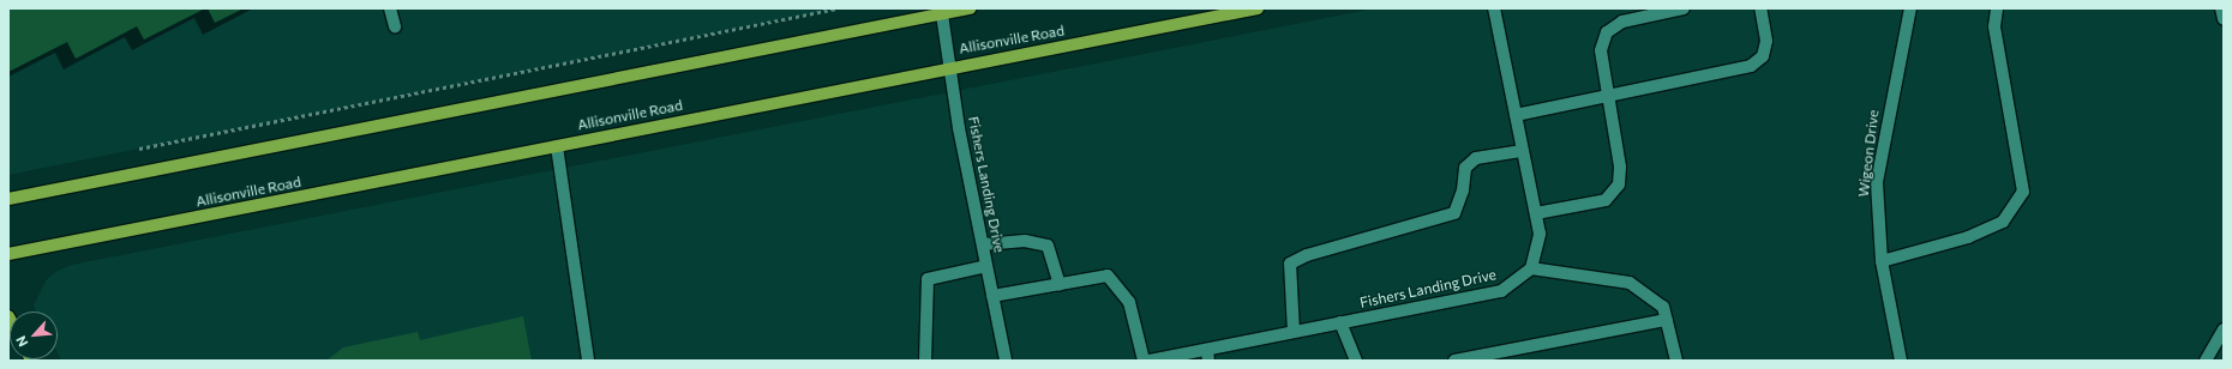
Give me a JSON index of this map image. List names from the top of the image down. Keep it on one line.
{"streets":{"main road":["Allisonville Road"],"street":["Wigeon Drive","Fishers Landing Drive"]},"crossings":[["Allisonville Road","Fishers Landing Drive"]],"north":"bottom left"}
